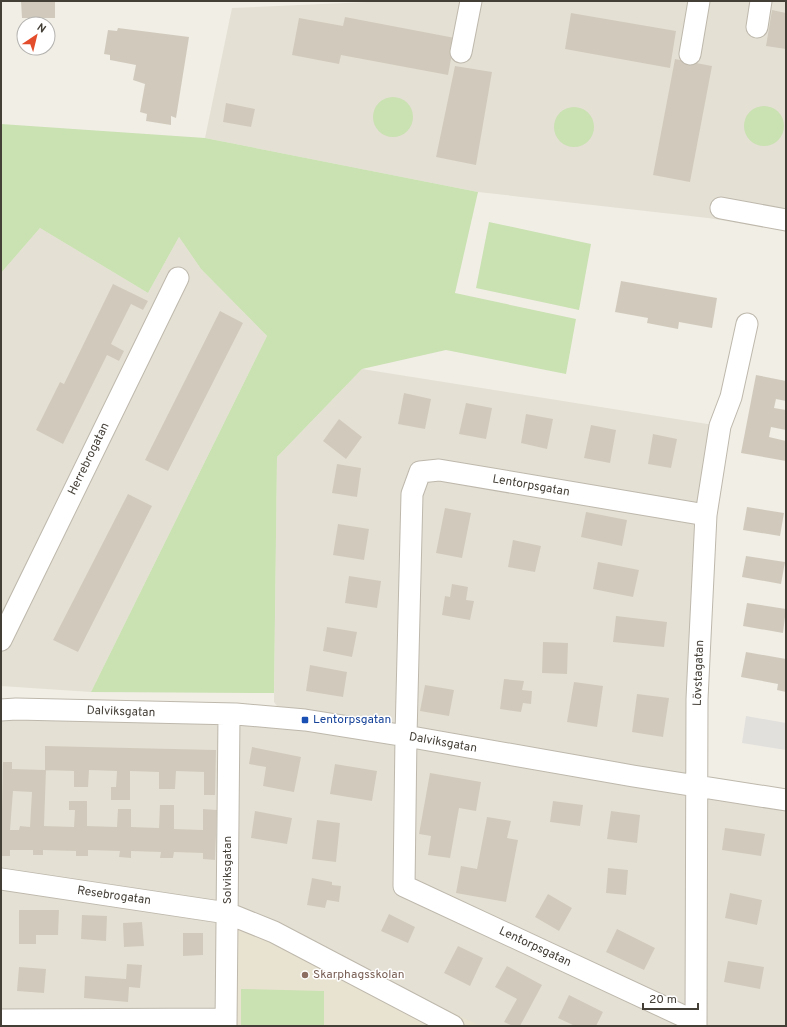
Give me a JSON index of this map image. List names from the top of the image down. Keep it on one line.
{"streets":{"street":["Herrebrogatan","Lentorpsgatan","Lövstagatan","Dalviksgatan","Solviksgatan","Resebrogatan"]},"crossings":[["Lentorpsgatan","Lövstagatan"],["Lentorpsgatan","Dalviksgatan"],["Lövstagatan","Dalviksgatan"],["Dalviksgatan","Solviksgatan"],["Solviksgatan","Resebrogatan"]],"places":{"transit":["Lentorpsgatan"],"other":["Skarphagsskolan"]},"scale_bar":"20 m","north":"top right"}
